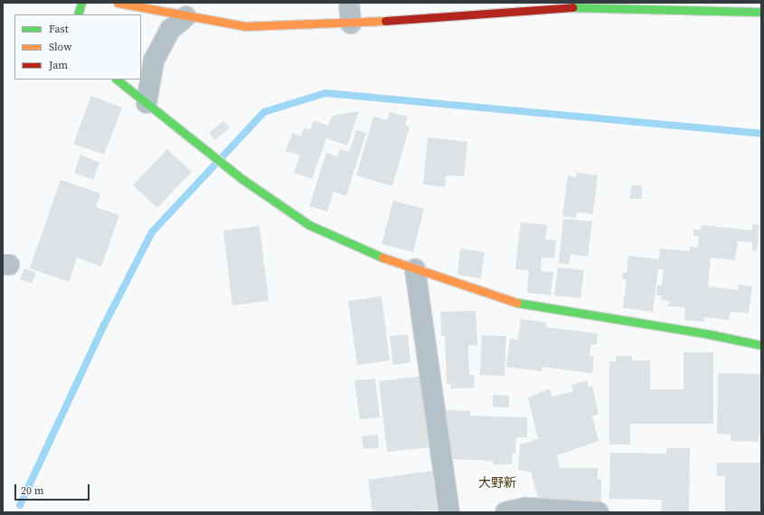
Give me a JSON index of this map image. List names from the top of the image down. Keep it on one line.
{"districts":["大野新"],"legend":["Fast","Slow","Jam"],"scale_bar":"20 m"}
